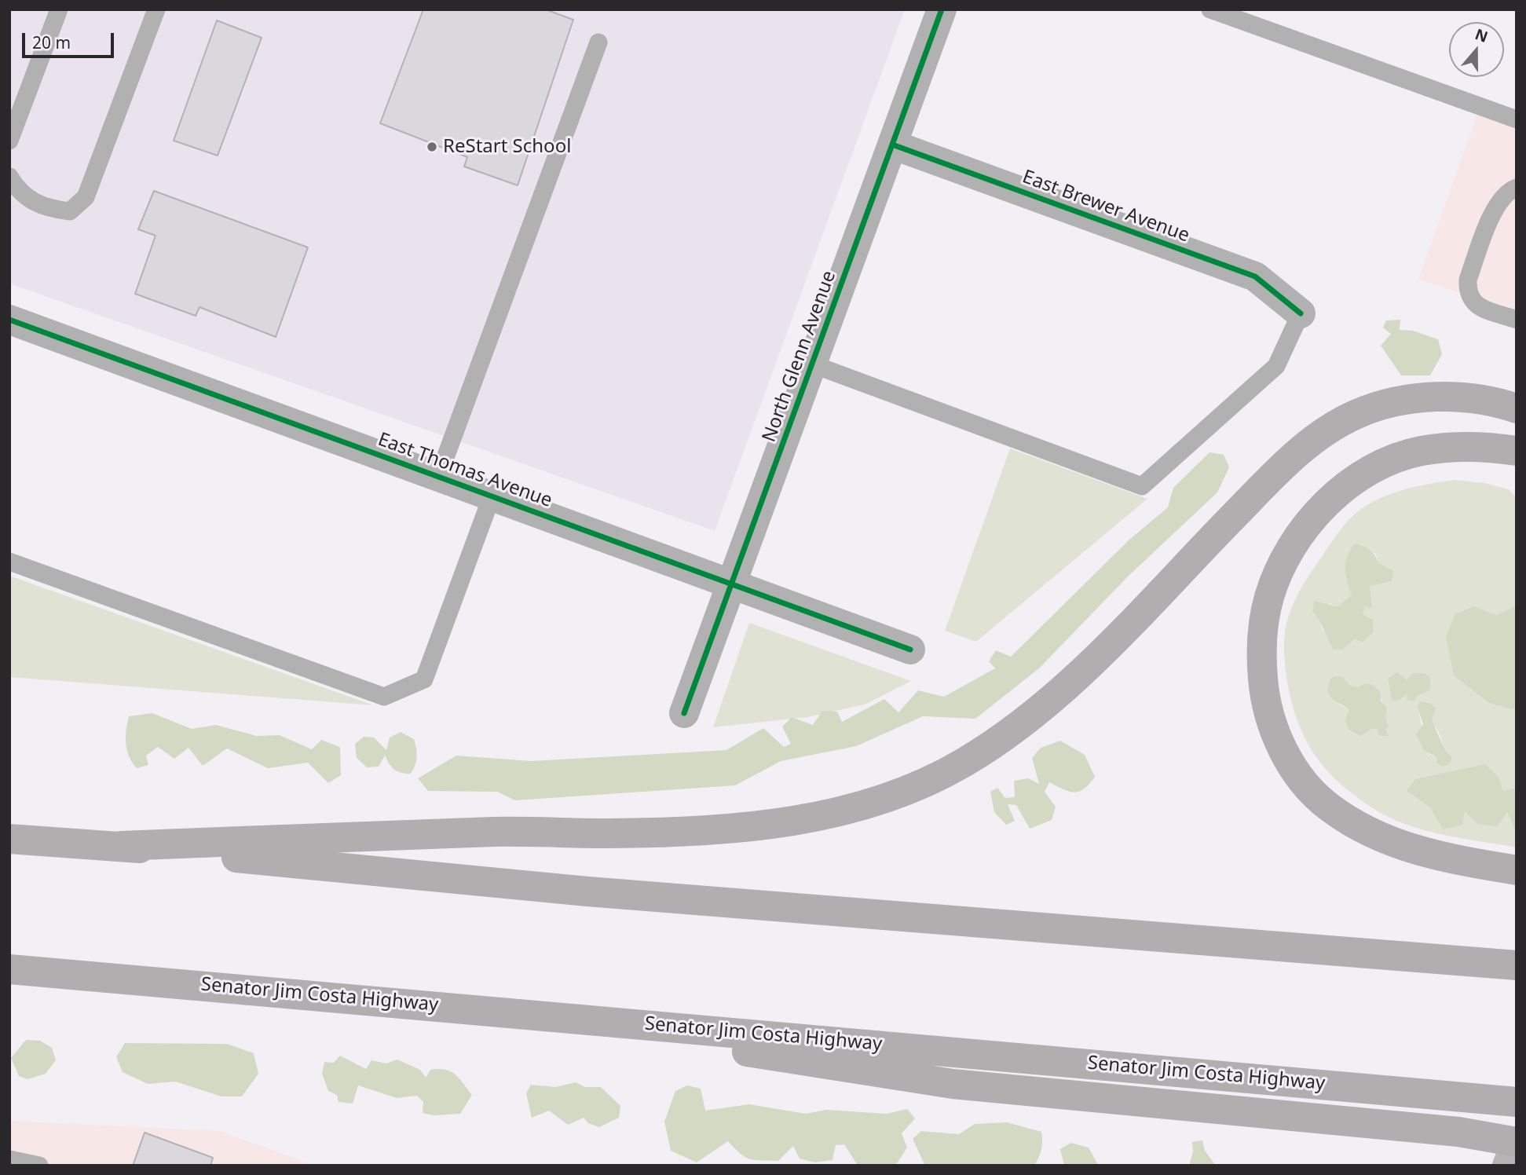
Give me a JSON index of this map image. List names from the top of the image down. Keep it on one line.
{"streets":{"highway":["Senator Jim Costa Highway"],"street":["East Brewer Avenue","North Glenn Avenue","East Thomas Avenue"]},"crossings":[["East Brewer Avenue","North Glenn Avenue"],["North Glenn Avenue","East Thomas Avenue"]],"places":["ReStart School"],"scale_bar":"20 m","north":"top"}
